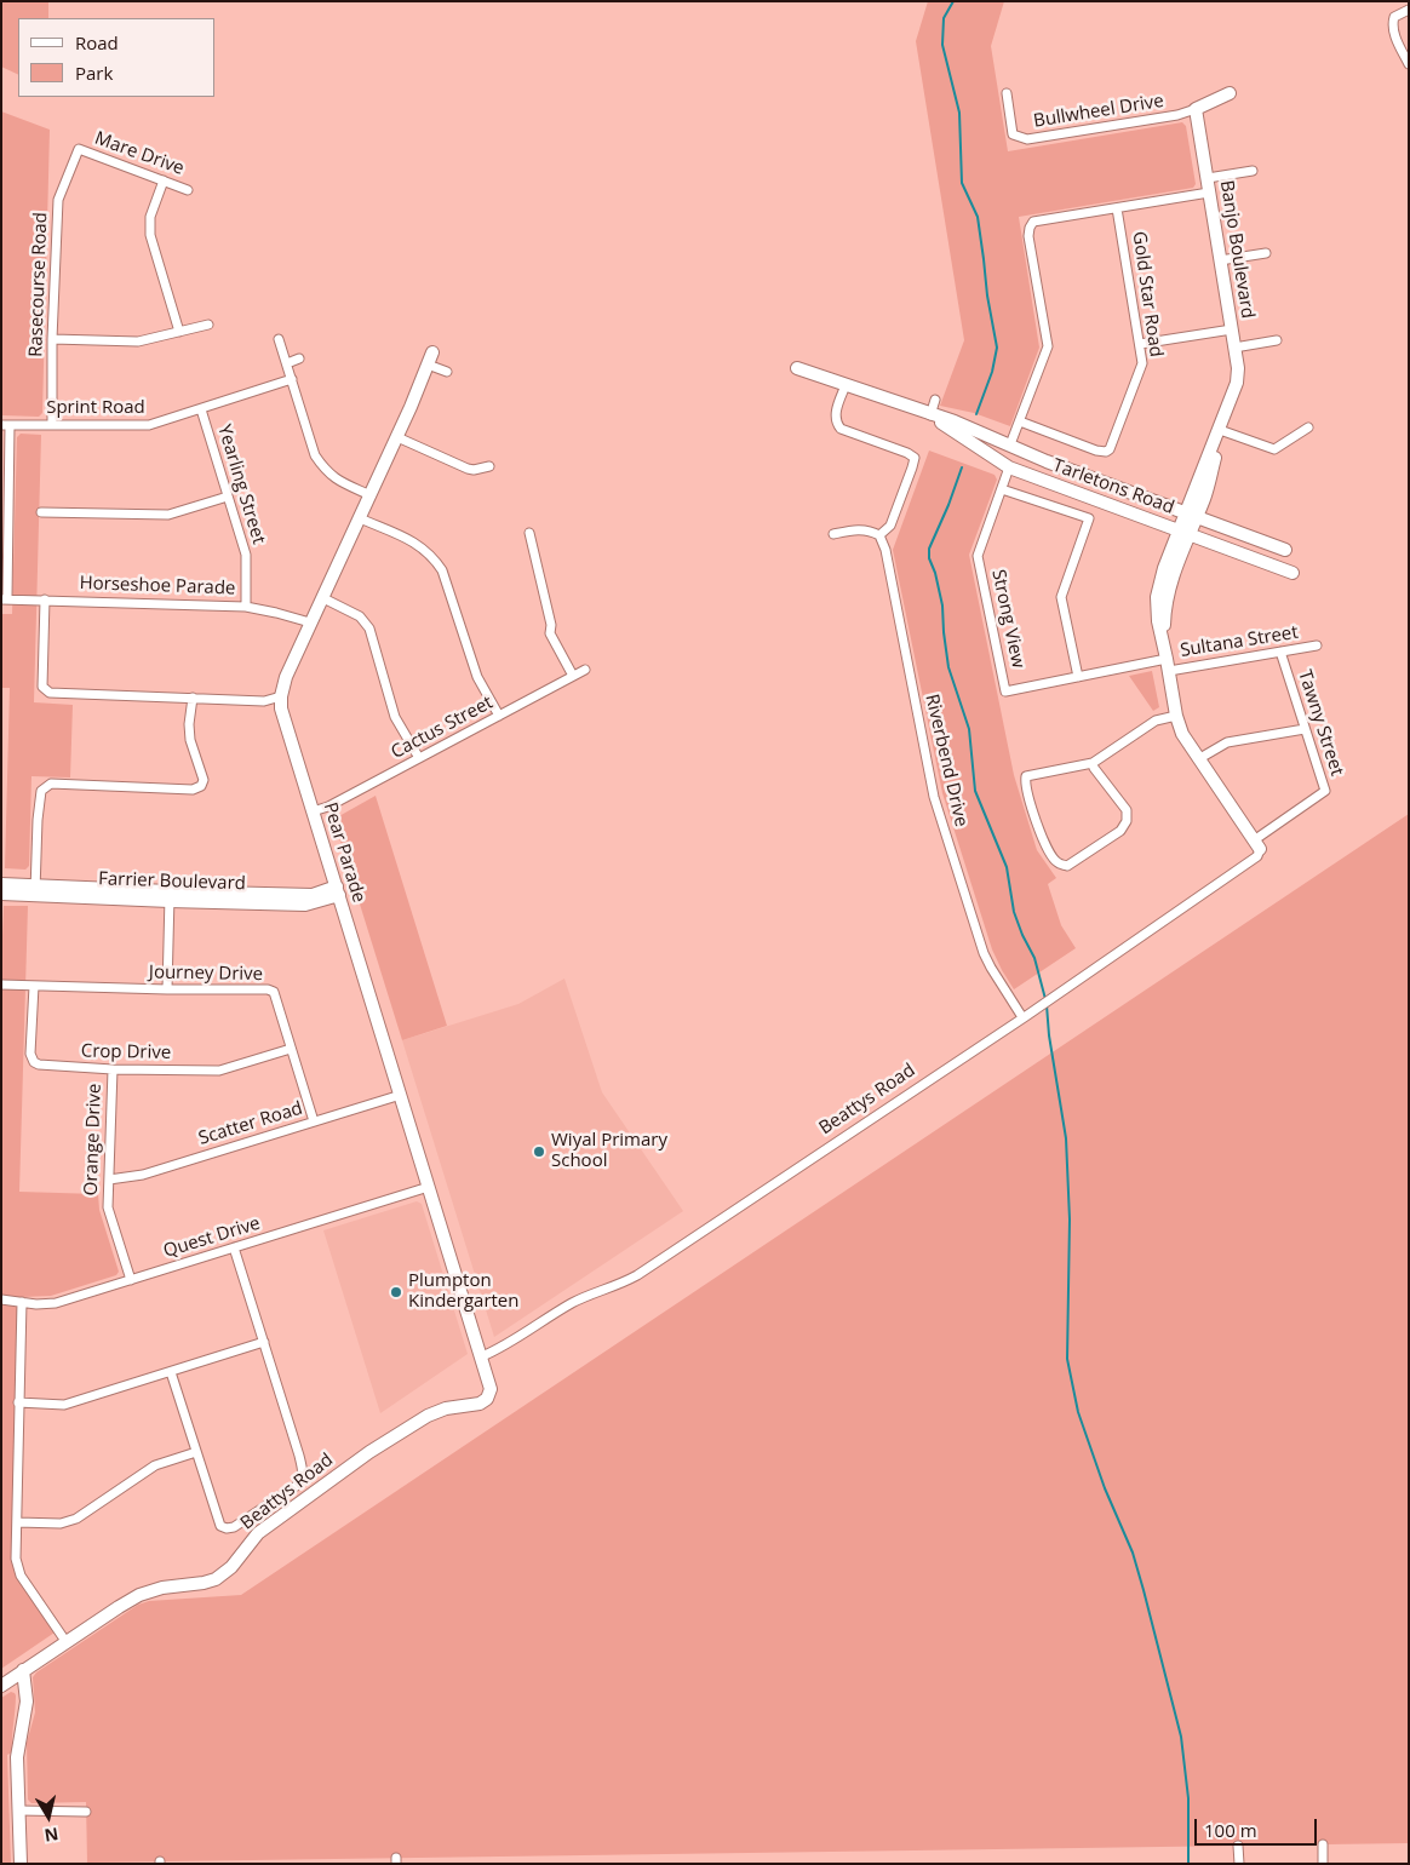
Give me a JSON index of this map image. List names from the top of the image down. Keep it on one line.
{"streets":{"street":["Bullwheel Drive","Mare Drive","Banjo Boulevard","Rasecourse Road","Gold Star Road","Sprint Road","Yearling Street","Tarletons Road","Horseshoe Parade","Strong View","Sultana Street","Tawny Street","Cactus Street","Riverbend Drive","Pear Parade","Farrier Boulevard","Journey Drive","Crop Drive","Beattys Road","Scatter Road","Orange Drive","Quest Drive"]},"crossings":[["Bullwheel Drive","Banjo Boulevard"],["Mare Drive","Rasecourse Road"],["Banjo Boulevard","Tarletons Road"],["Banjo Boulevard","Strong View"],["Banjo Boulevard","Sultana Street"],["Banjo Boulevard","Tawny Street"],["Banjo Boulevard","Beattys Road"],["Rasecourse Road","Sprint Road"],["Sprint Road","Yearling Street"],["Yearling Street","Horseshoe Parade"],["Tarletons Road","Strong View"],["Horseshoe Parade","Pear Parade"],["Strong View","Sultana Street"],["Sultana Street","Tawny Street"],["Tawny Street","Beattys Road"],["Cactus Street","Pear Parade"],["Riverbend Drive","Beattys Road"],["Pear Parade","Farrier Boulevard"],["Pear Parade","Beattys Road"],["Pear Parade","Scatter Road"],["Pear Parade","Quest Drive"],["Journey Drive","Crop Drive"],["Journey Drive","Scatter Road"],["Crop Drive","Orange Drive"],["Scatter Road","Orange Drive"],["Orange Drive","Quest Drive"]],"places":["Wiyal Primary School","Plumpton Kindergarten"],"legend":["Road","Park"],"scale_bar":"100 m","north":"bottom"}
